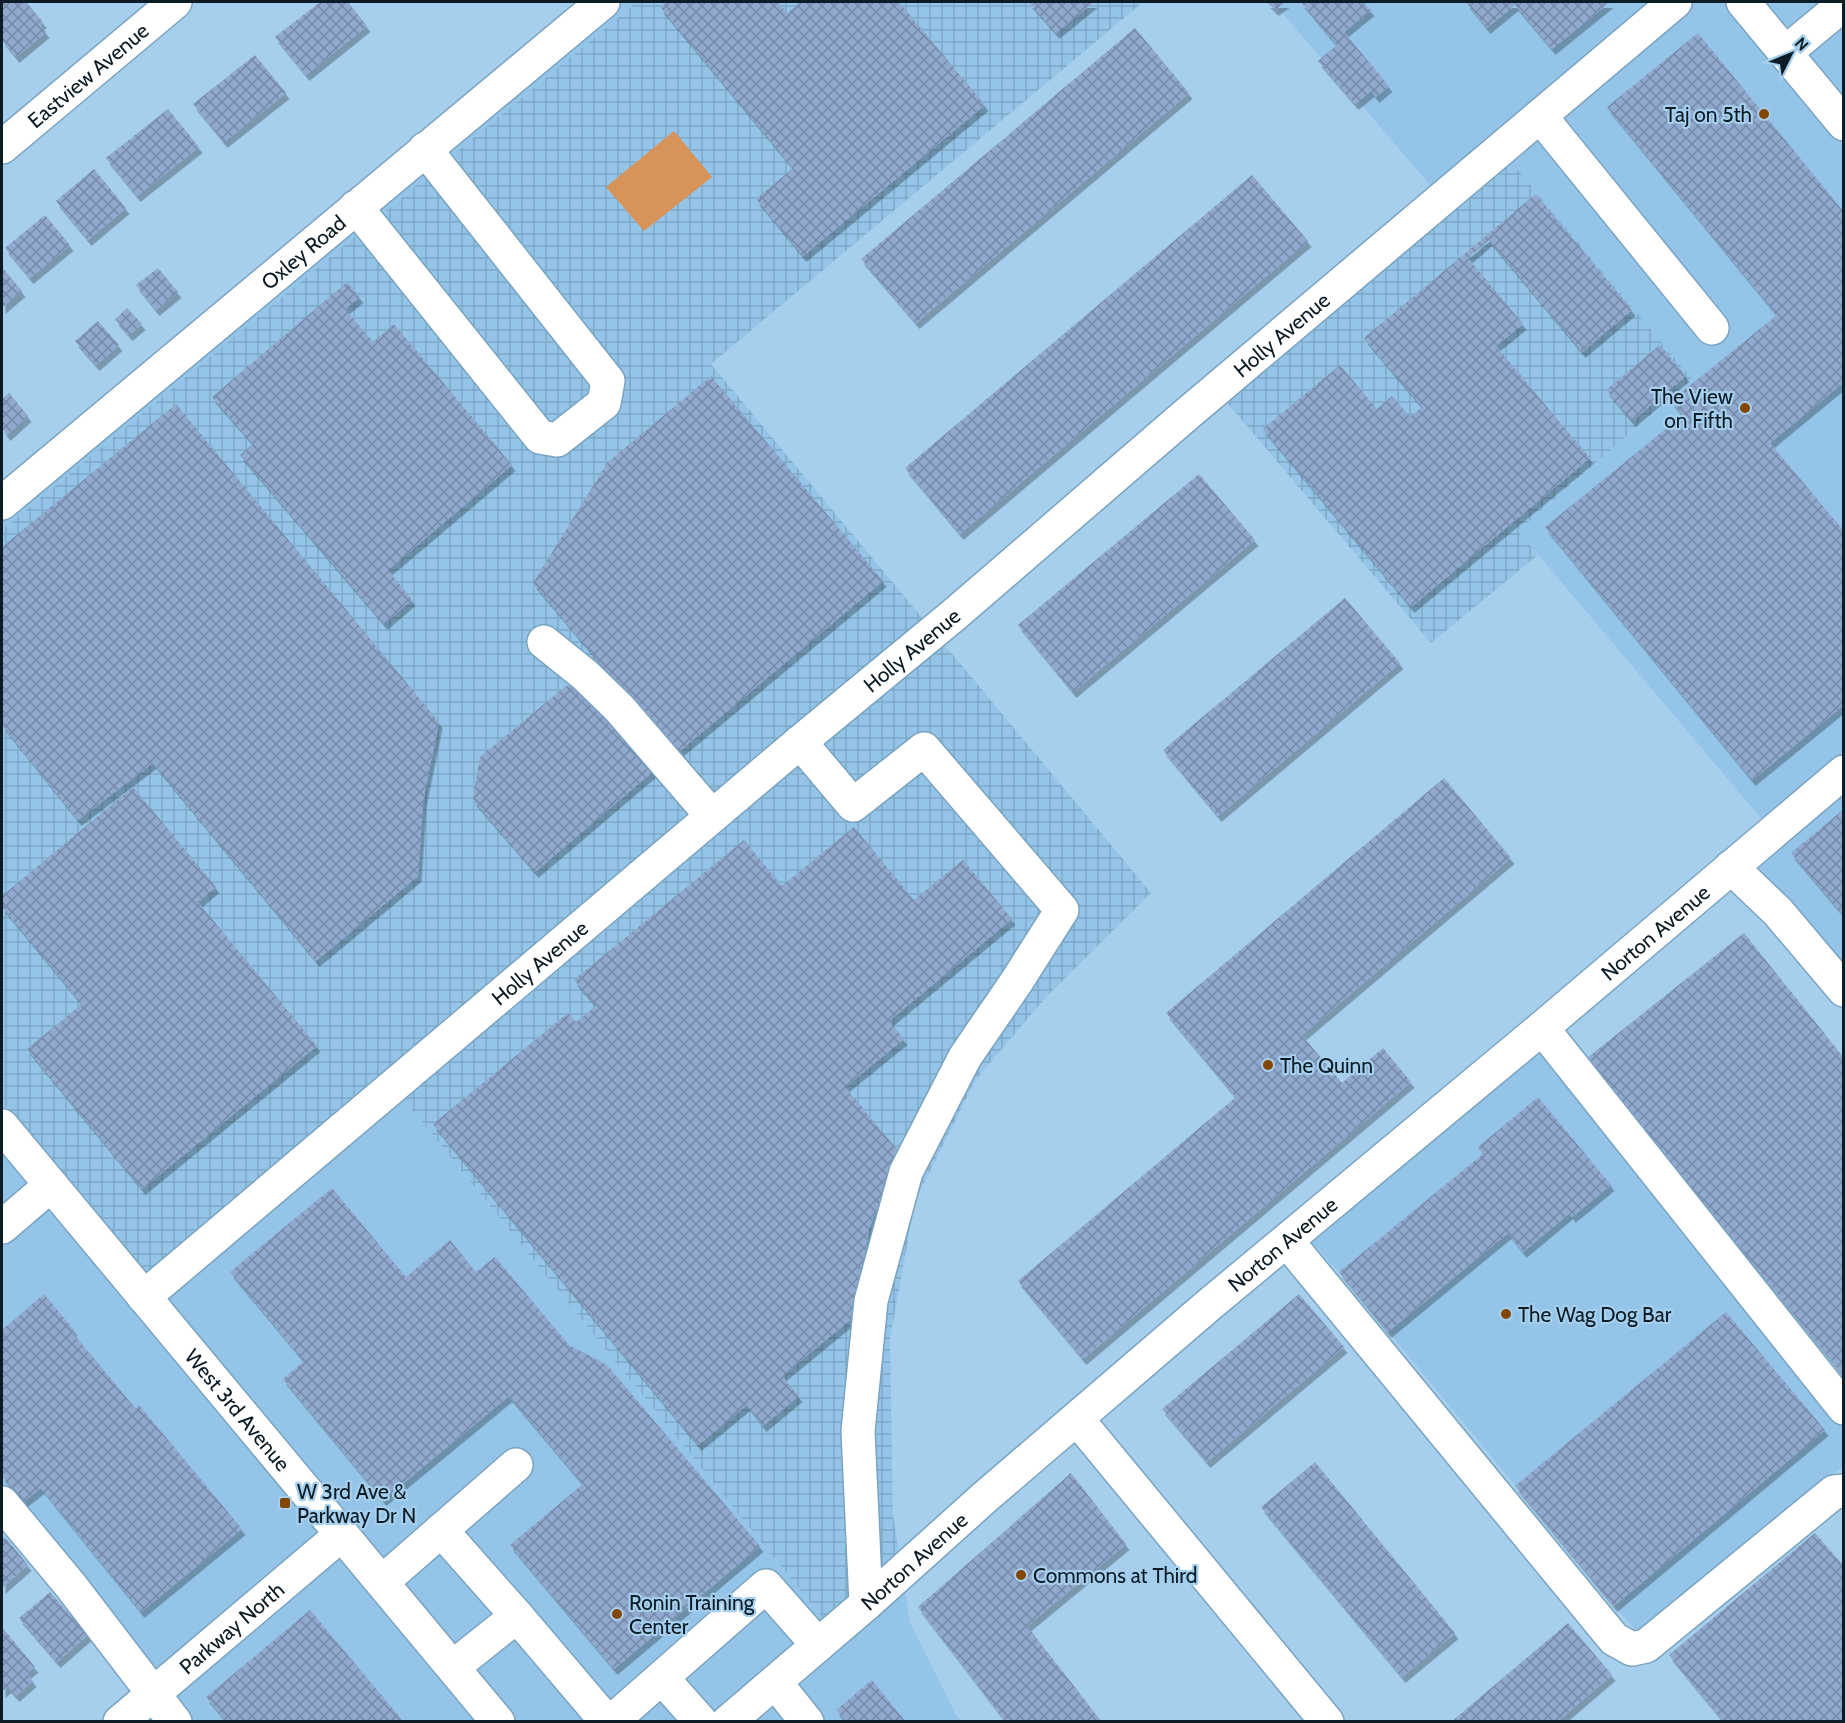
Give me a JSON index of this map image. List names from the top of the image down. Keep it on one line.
{"streets":{"street":["Eastview Avenue","Oxley Road","Holly Avenue","Norton Avenue","West 3rd Avenue","Parkway North"]},"crossings":[["Holly Avenue","West 3rd Avenue"],["West 3rd Avenue","Parkway North"]],"places":{"other":["Taj on 5th","The View on Fifth","The Quinn","The Wag Dog Bar","Commons at Third","Ronin Training Center"],"transit":["W 3rd Ave & Parkway Dr N"]},"north":"top right"}
